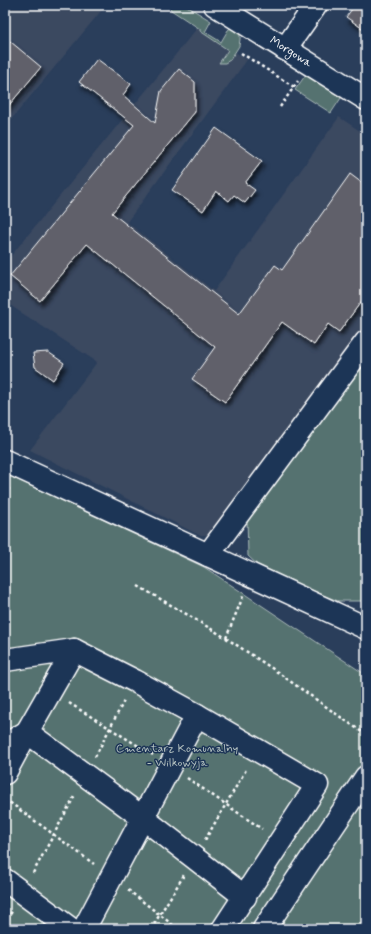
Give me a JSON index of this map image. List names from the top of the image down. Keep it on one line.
{"streets":{"street":["Morgowa"]},"parks":["Cmentarz Komunalny - Wilkowyja"]}
